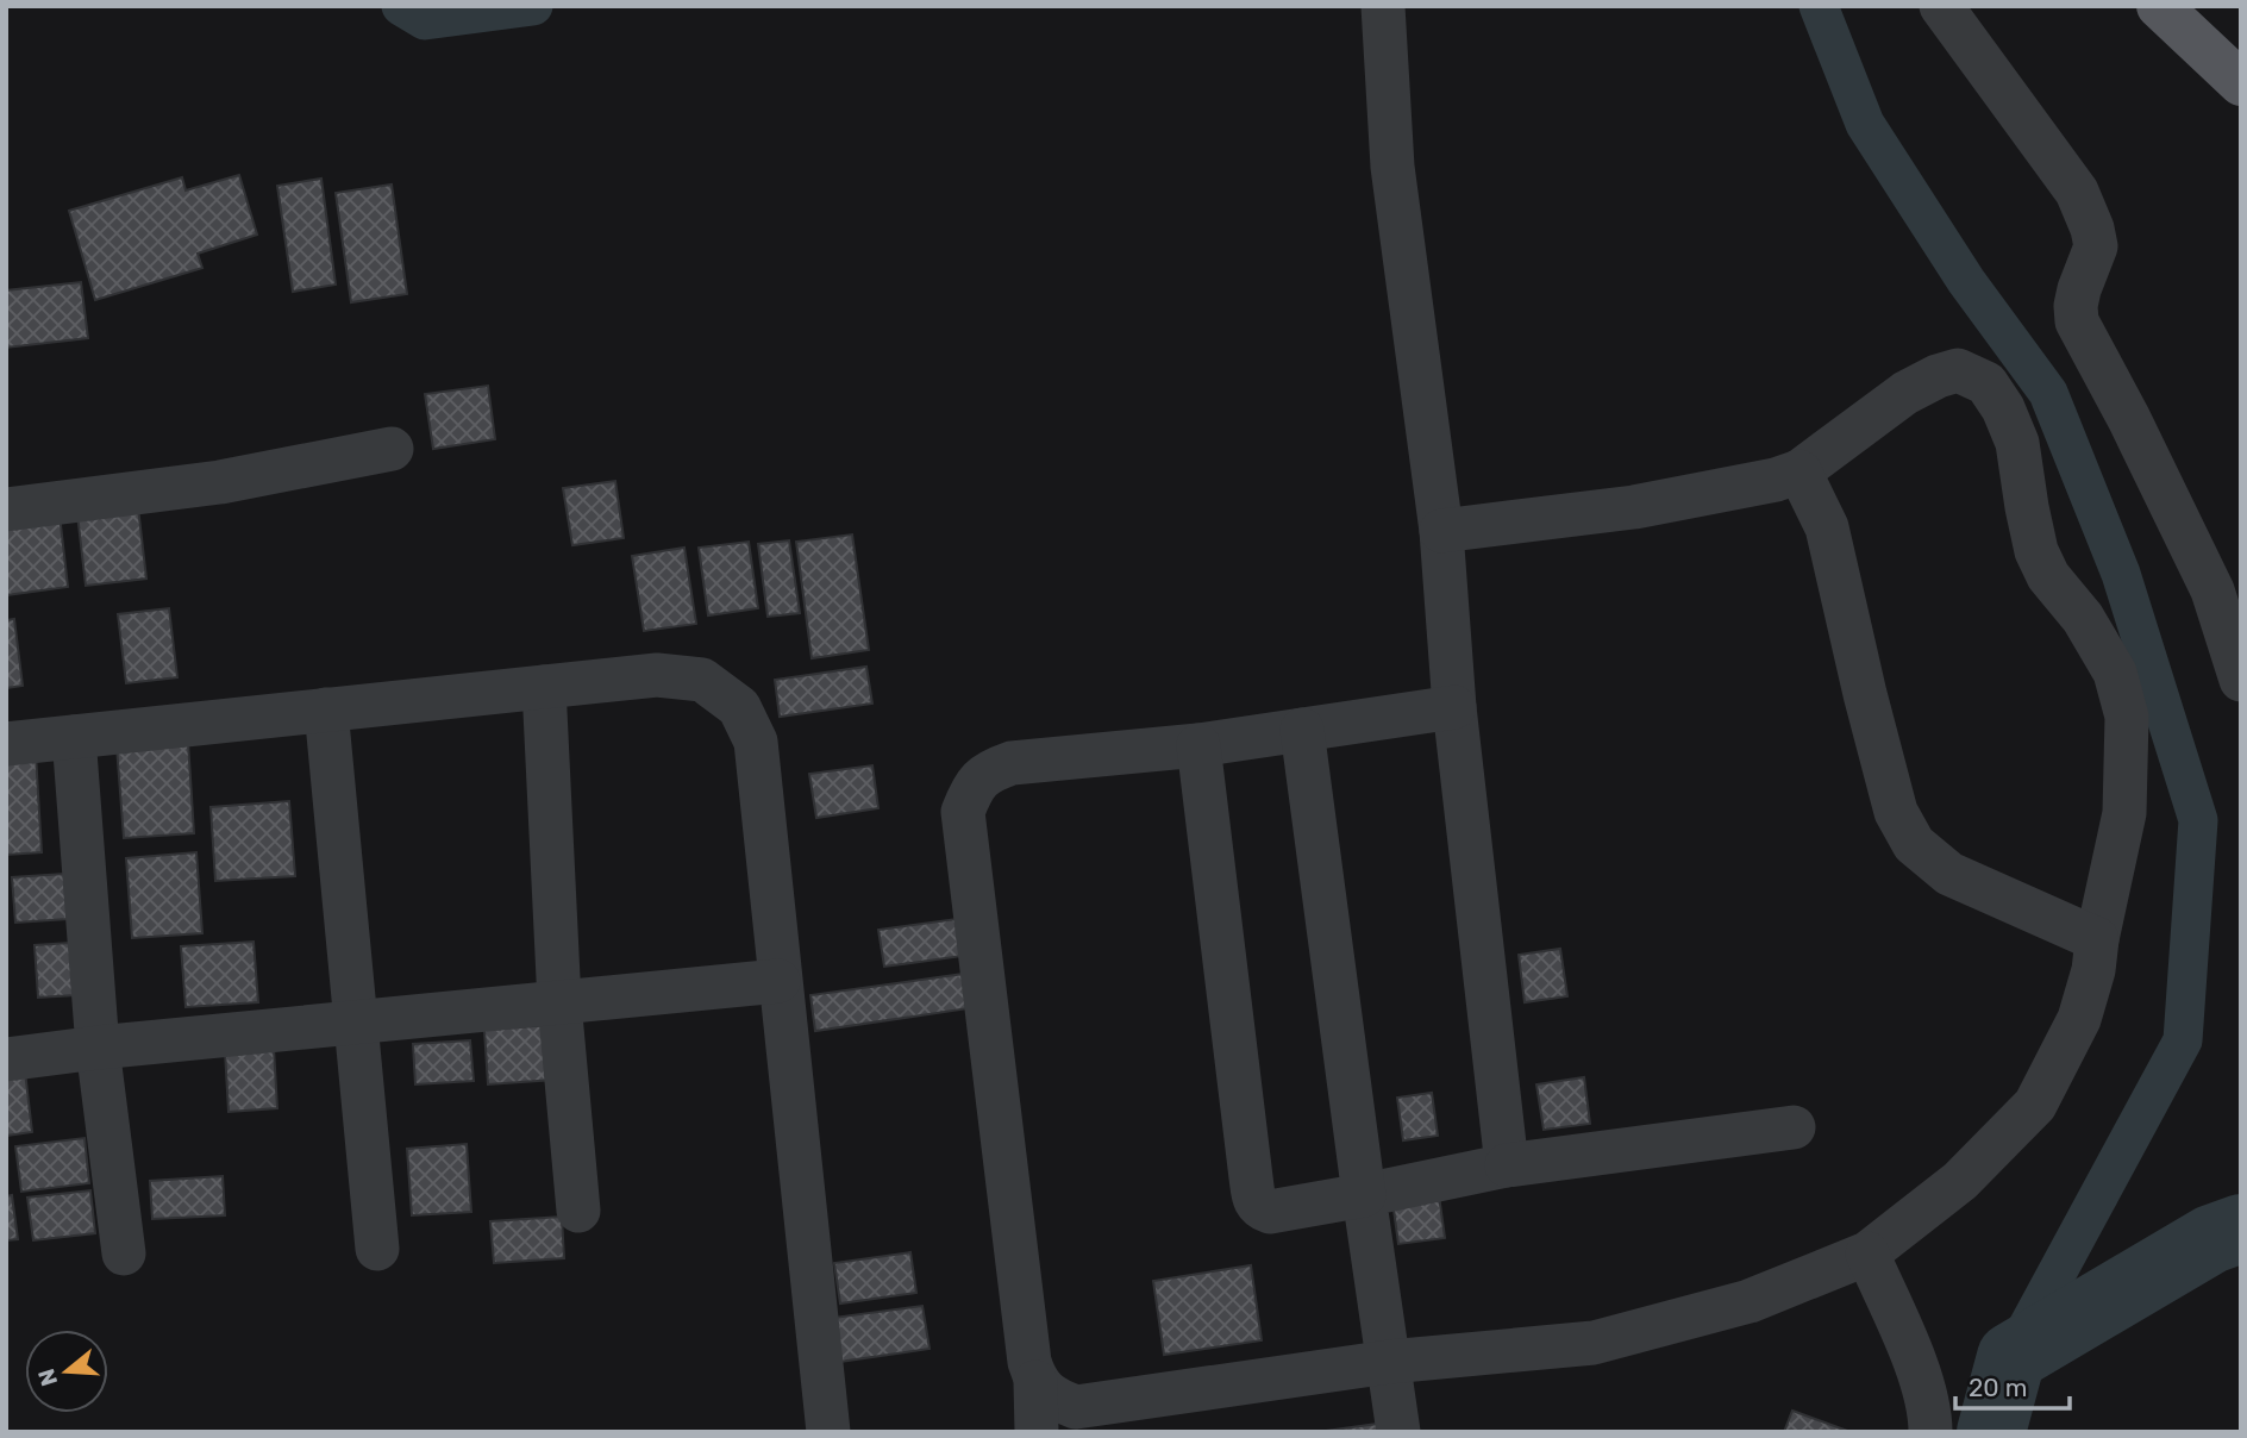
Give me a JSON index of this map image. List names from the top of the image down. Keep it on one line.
{"scale_bar":"20 m","north":"left"}
